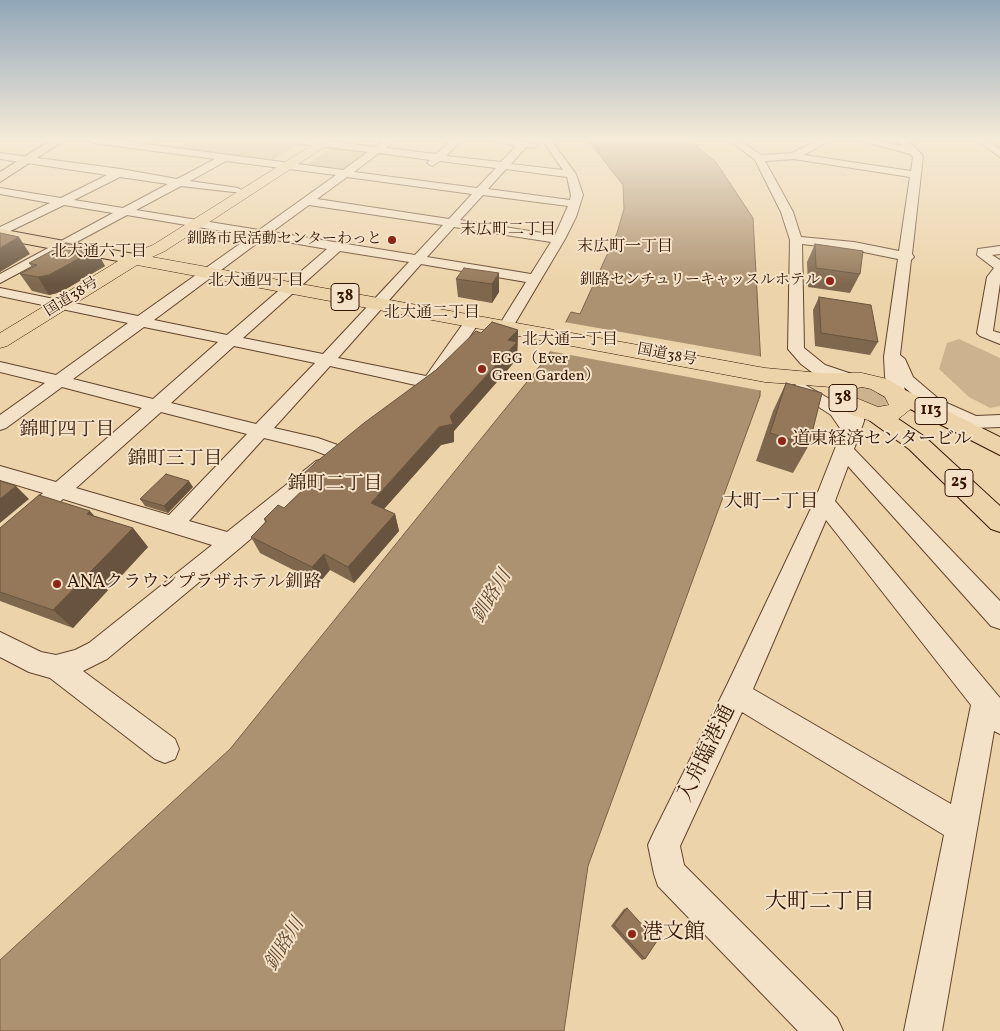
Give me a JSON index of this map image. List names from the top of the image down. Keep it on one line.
{"streets":{"highway":["38","国道38号"],"main road":["113","25"],"street":["入舟臨港通"]},"crossings":[["国道38号","113"],["国道38号","25"],["国道38号","入舟臨港通"],["113","25"],["113","入舟臨港通"],["25","入舟臨港通"]],"districts":["末広町二丁目","末広町一丁目","北大通六丁目","北大通四丁目","北大通二丁目","北大通一丁目","錦町四丁目","錦町三丁目","錦町二丁目","大町一丁目","大町二丁目"],"water":["釧路川"],"places":["釧路市民活動センターわっと","釧路センチュリーキャッスルホテル","EGG（Ever Green Garden）","道東経済センタービル","ANAクラウンプラザホテル釧路","港文館"]}
